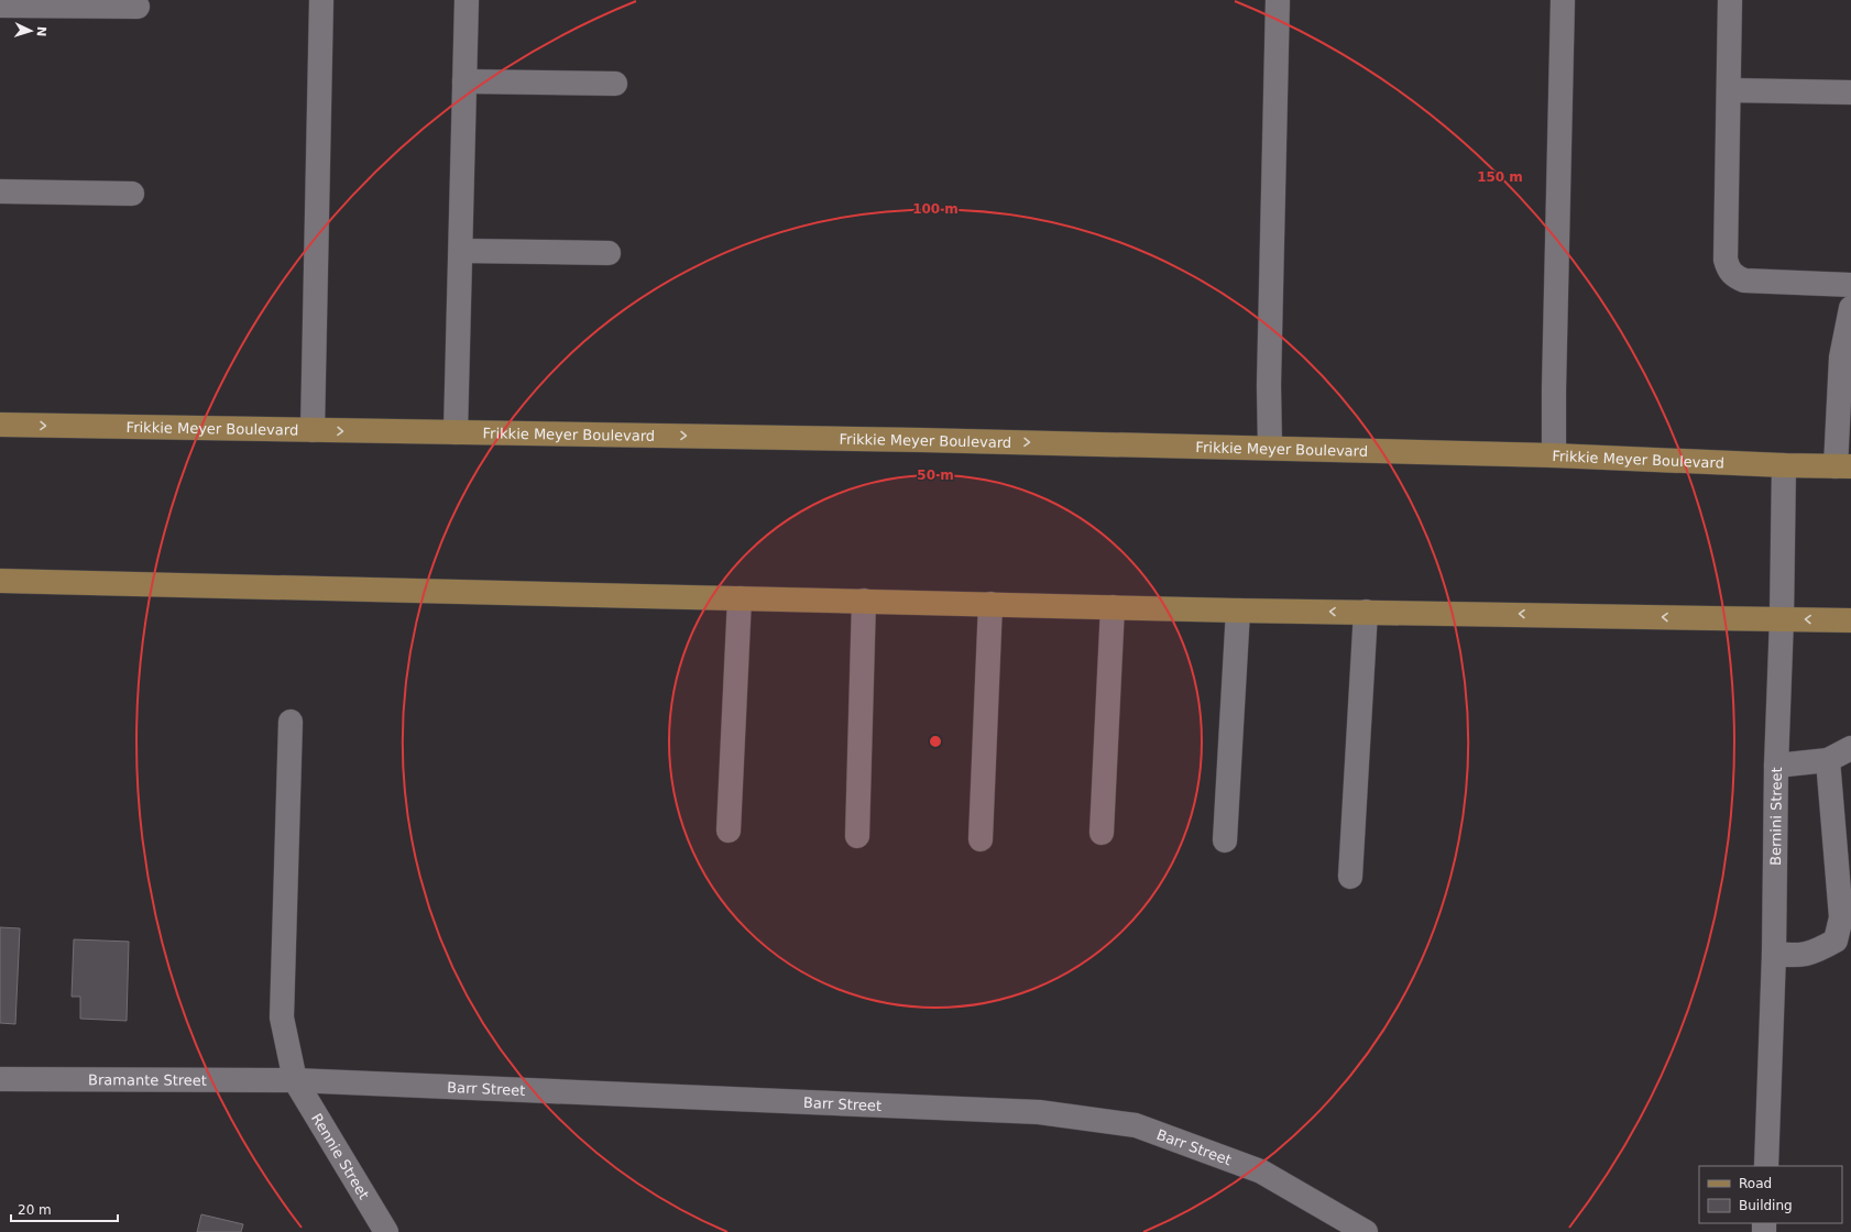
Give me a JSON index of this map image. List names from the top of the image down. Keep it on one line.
{"streets":{"main road":["Frikkie Meyer Boulevard"],"street":["Bernini Street","Bramante Street","Barr Street","Rennie Street"]},"crossings":[["Frikkie Meyer Boulevard","Bernini Street"],["Bramante Street","Barr Street"],["Bramante Street","Rennie Street"],["Barr Street","Rennie Street"]],"legend":["Road","Building"],"scale_bar":"20 m","north":"right","rings":["150 m","100 m","50 m"]}
